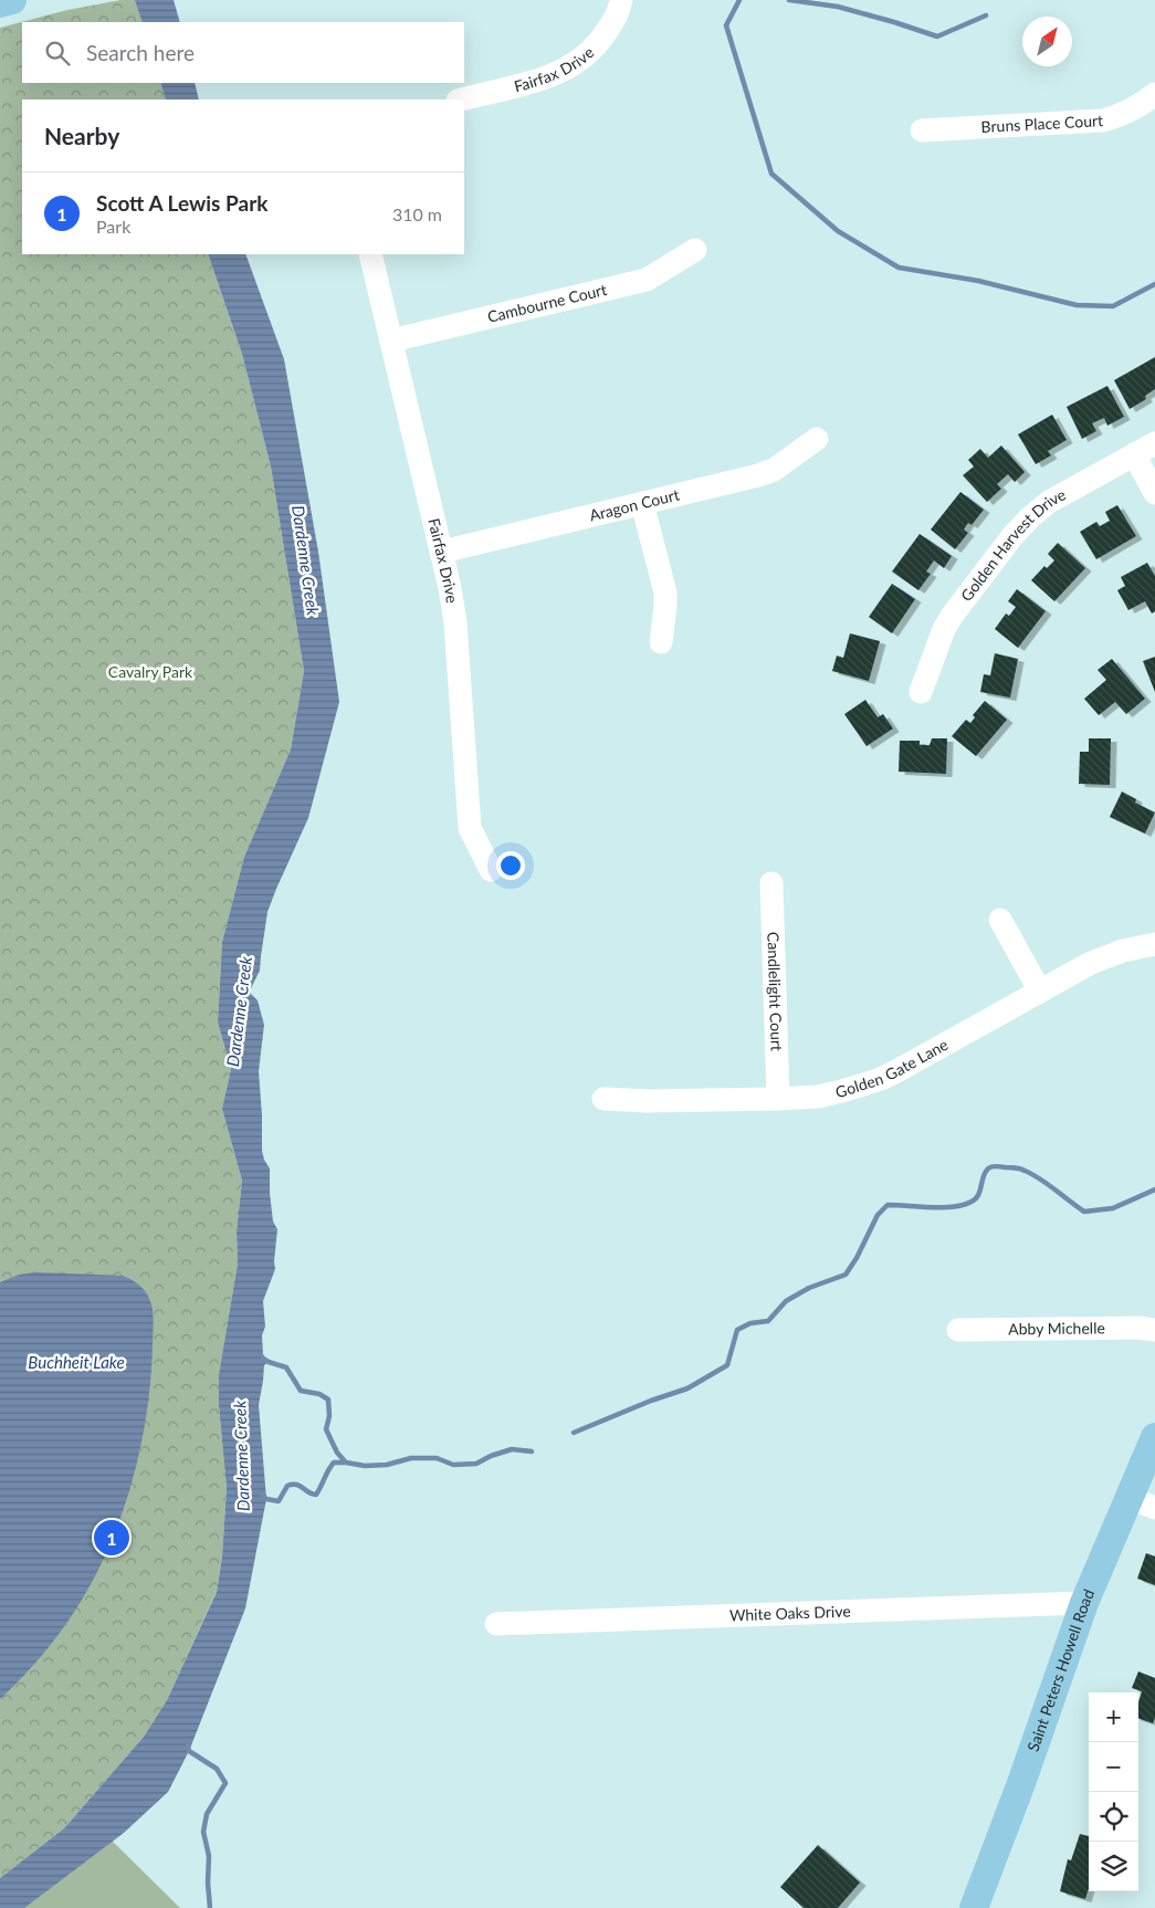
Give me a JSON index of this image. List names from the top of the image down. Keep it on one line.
{"streets":{"main road":["Saint Peters Howell Road"],"street":["Fairfax Drive","Bruns Place Court","Cambourne Court","Aragon Court","Golden Harvest Drive","Candlelight Court","Golden Gate Lane","Abby Michelle","White Oaks Drive"]},"crossings":[["Fairfax Drive","Cambourne Court"],["Fairfax Drive","Aragon Court"],["Candlelight Court","Golden Gate Lane"],["White Oaks Drive","Saint Peters Howell Road"]],"water":["Dardenne Creek","Buchheit Lake"],"parks":["Cavalry Park"],"north":"top right","page":{"search":"Search here","heading":"Nearby","list":[{"mark":"1","name":"Scott A Lewis Park","note":"Park","value":"310 m"}],"pins":"1","map_buttons":["+","−"]}}
